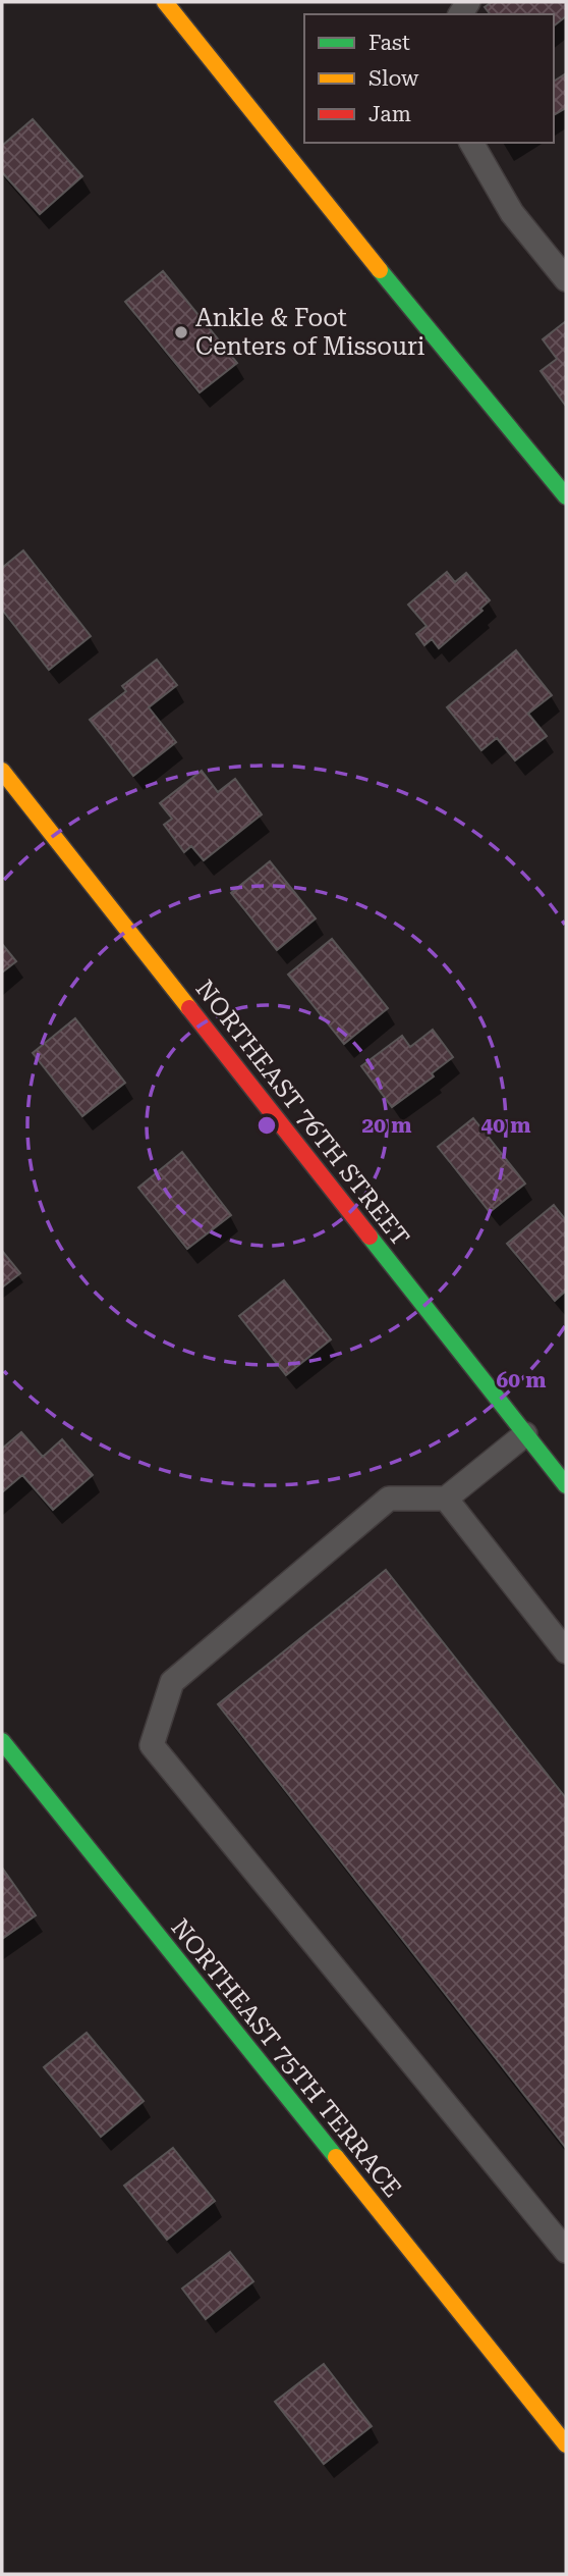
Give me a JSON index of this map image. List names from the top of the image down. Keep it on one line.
{"streets":{"street":["NORTHEAST 76TH STREET","NORTHEAST 75TH TERRACE"]},"places":["Ankle & Foot Centers of Missouri"],"legend":["Fast","Slow","Jam"],"rings":["20 m","40 m","60 m"]}
